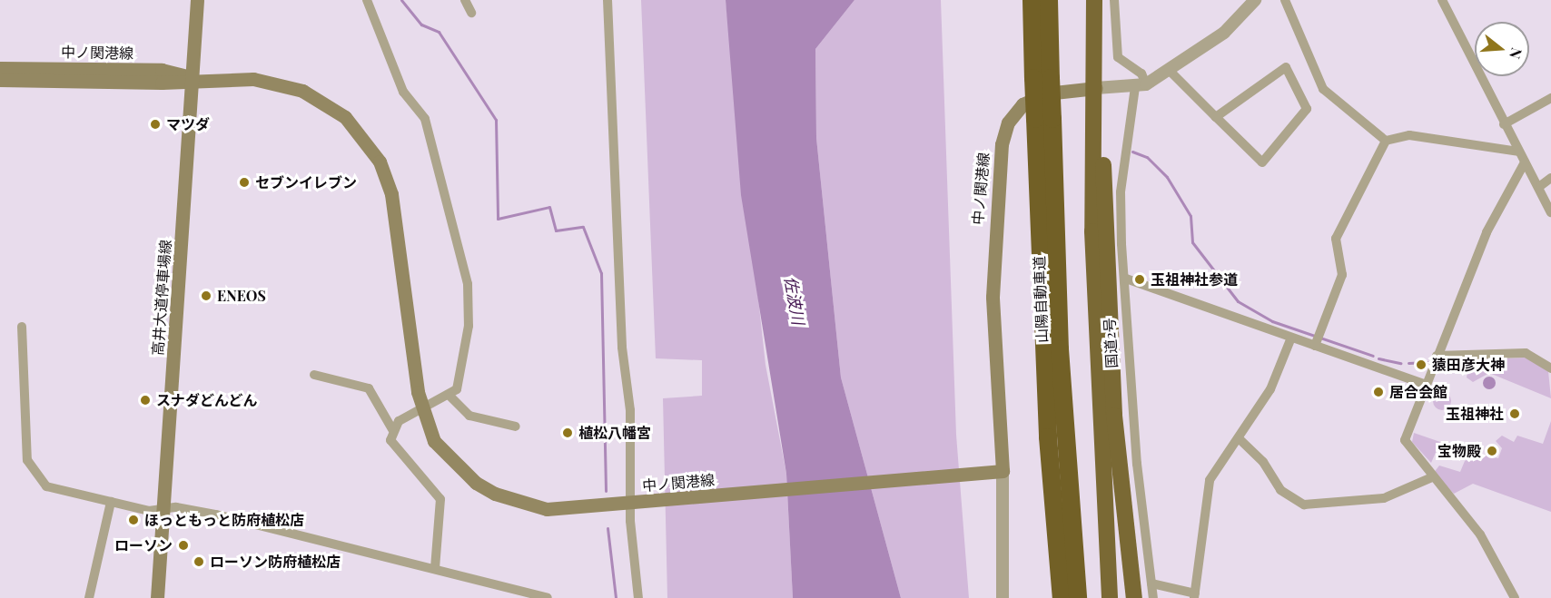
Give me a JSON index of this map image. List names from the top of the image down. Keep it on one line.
{"streets":{"highway":["山陽自動車道","国道2号"],"main road":["中ノ関港線","高井大道停車場線"]},"crossings":[["中ノ関港線","高井大道停車場線"],["中ノ関港線","国道2号"]],"water":["佐波川"],"places":["マツダ","セブンイレブン","玉祖神社参道","ENEOS","猿田彦大神","居合会館","スナダどんどん","玉祖神社","植松八幡宮","宝物殿","ほっともっと防府植松店","ローソン","ローソン防府植松店"],"north":"right"}
